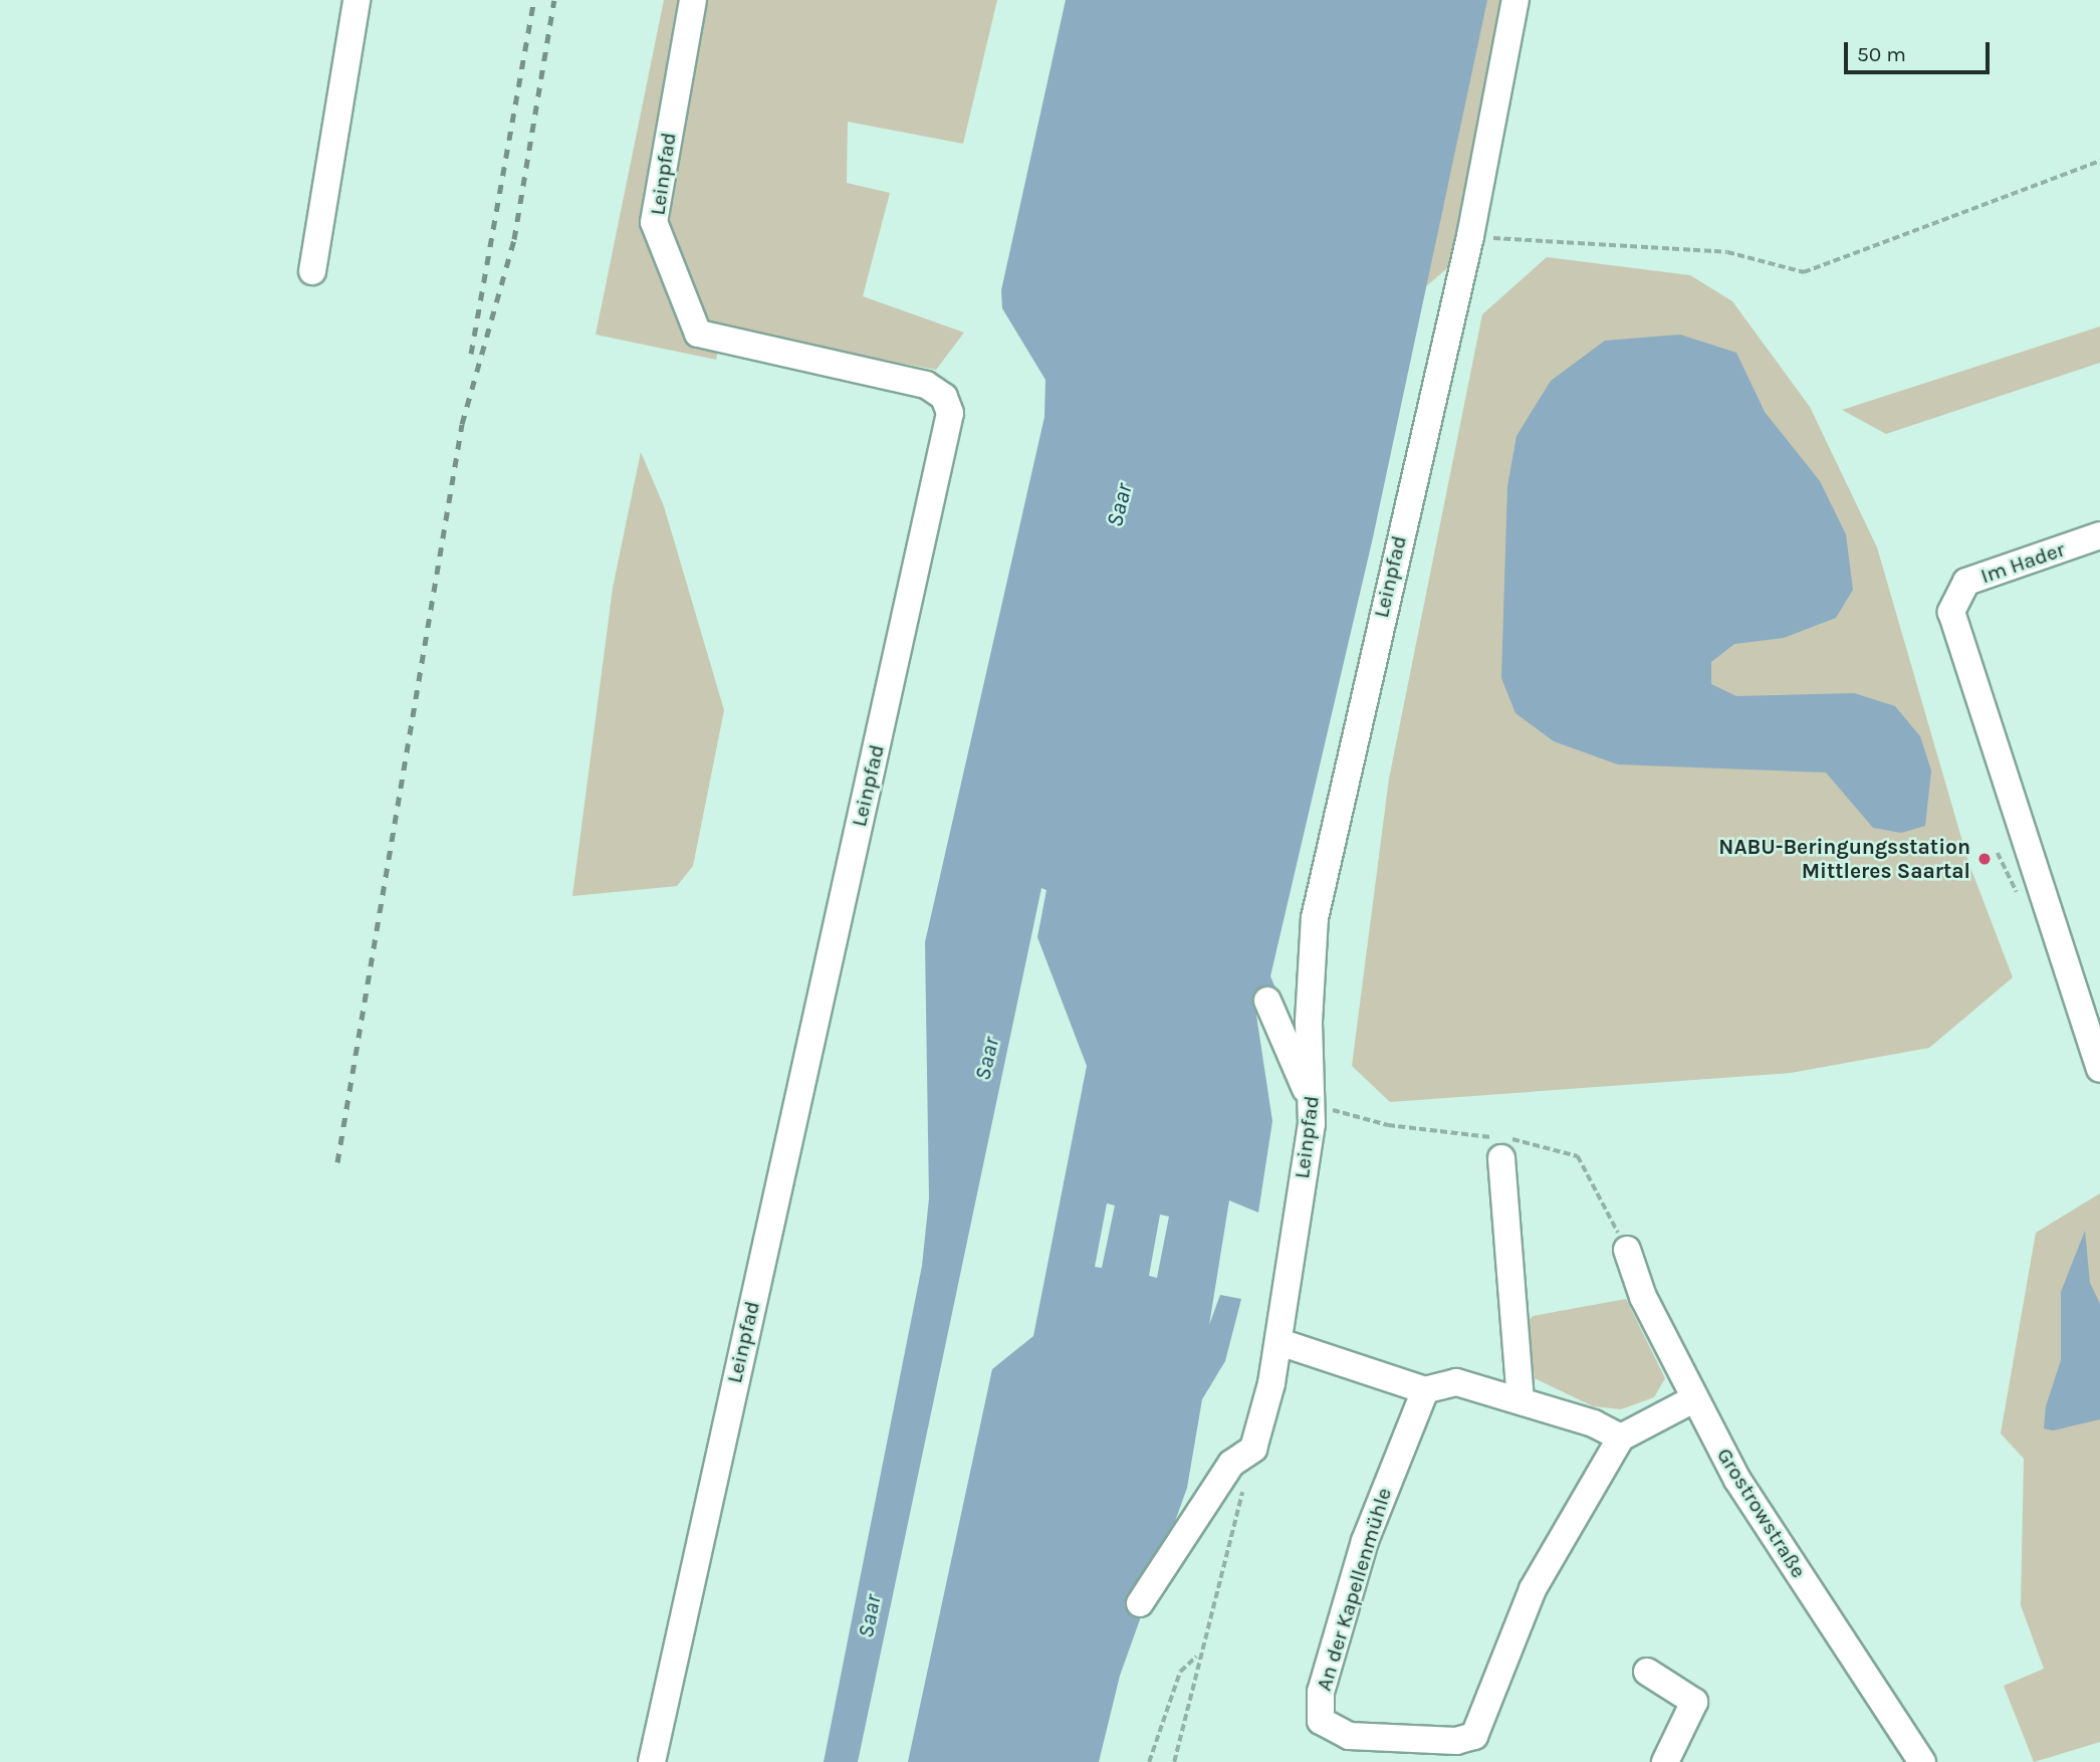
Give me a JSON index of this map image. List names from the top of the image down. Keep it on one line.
{"streets":{"street":["Leinpfad","Im Hader","Grostrowstraße","An der Kapellenmühle"]},"water":["Saar"],"places":["NABU-Beringungsstation Mittleres Saartal"],"scale_bar":"50 m"}
